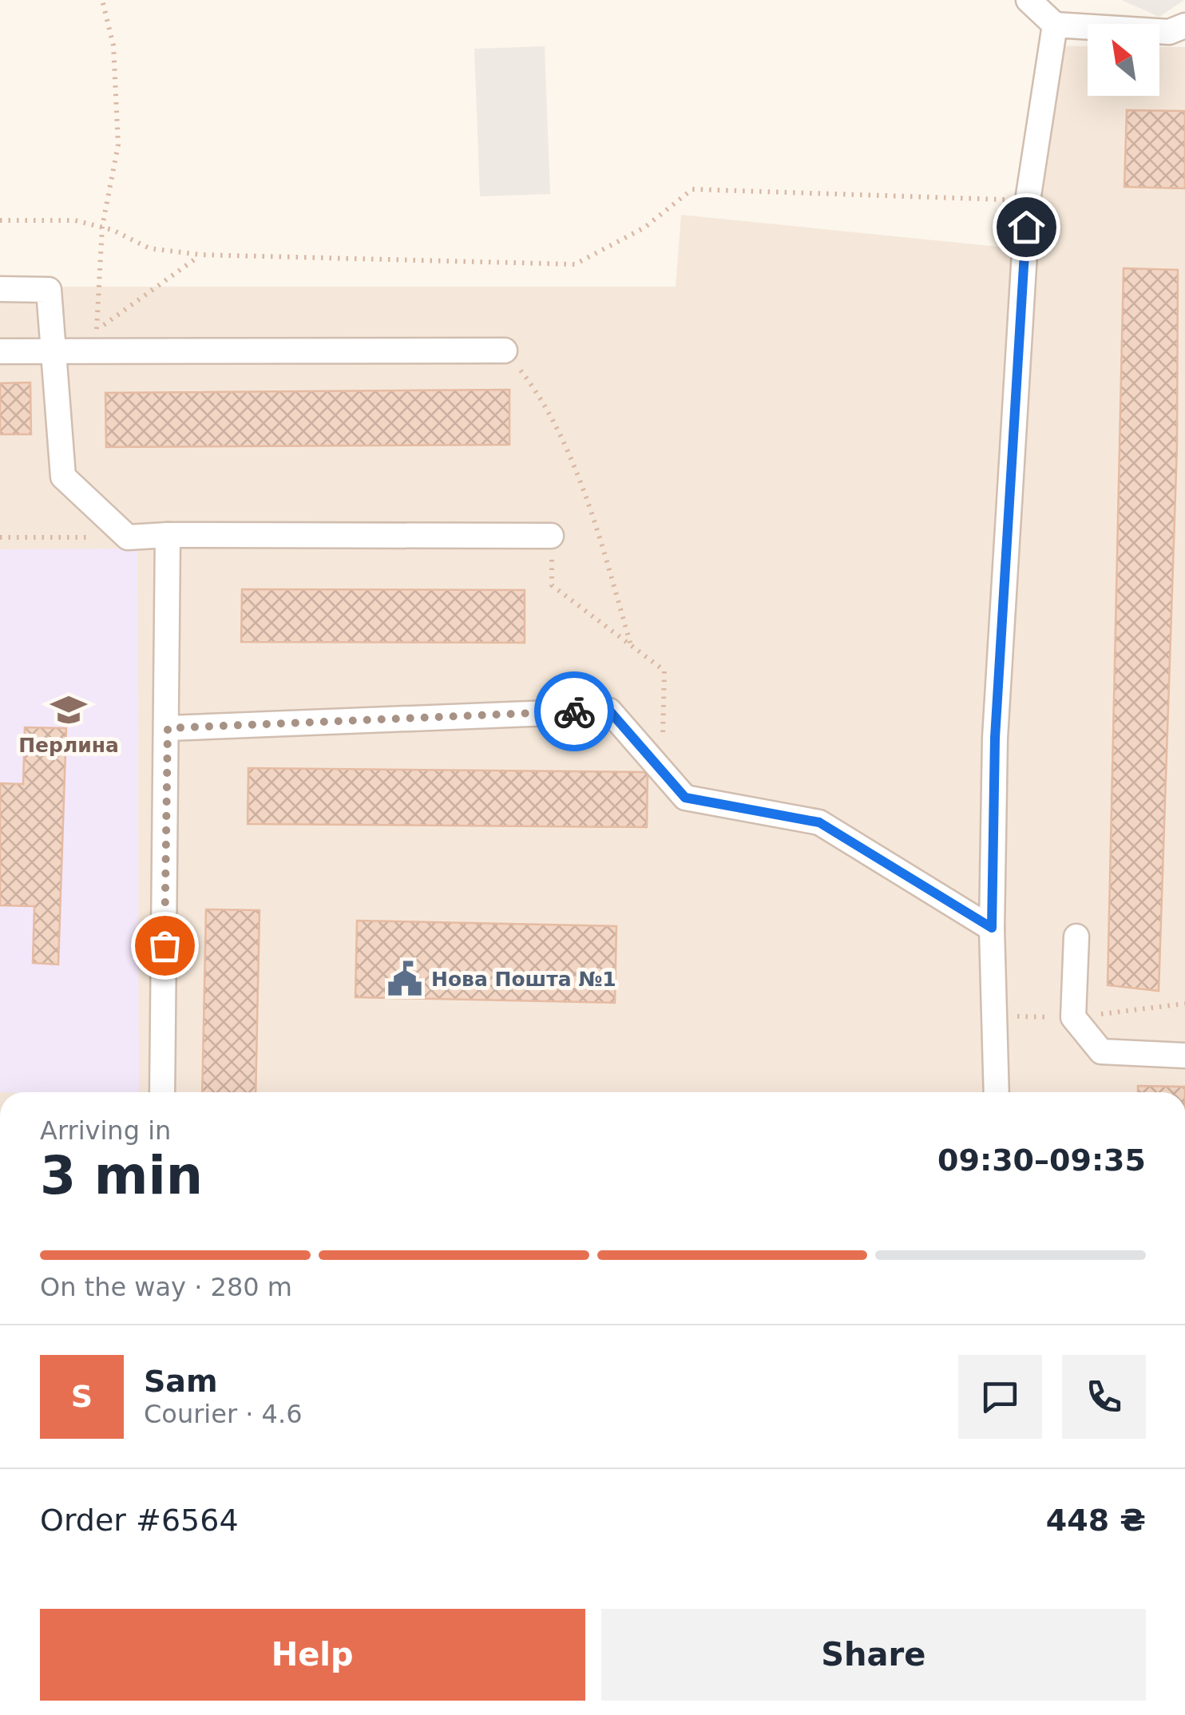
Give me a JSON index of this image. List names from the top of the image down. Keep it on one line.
{"places":{"school or university":["Перлина"],"public building":["Нова Пошта №1"]},"north":"top left","page":{"heading":["3 min","Arriving in","09:30–09:35"],"panel":["Sam","Courier · 4.6","Order #6564","448 ₴"],"bar":"On the way · 280 m","round":"S","buttons":["Help","Share"]}}
